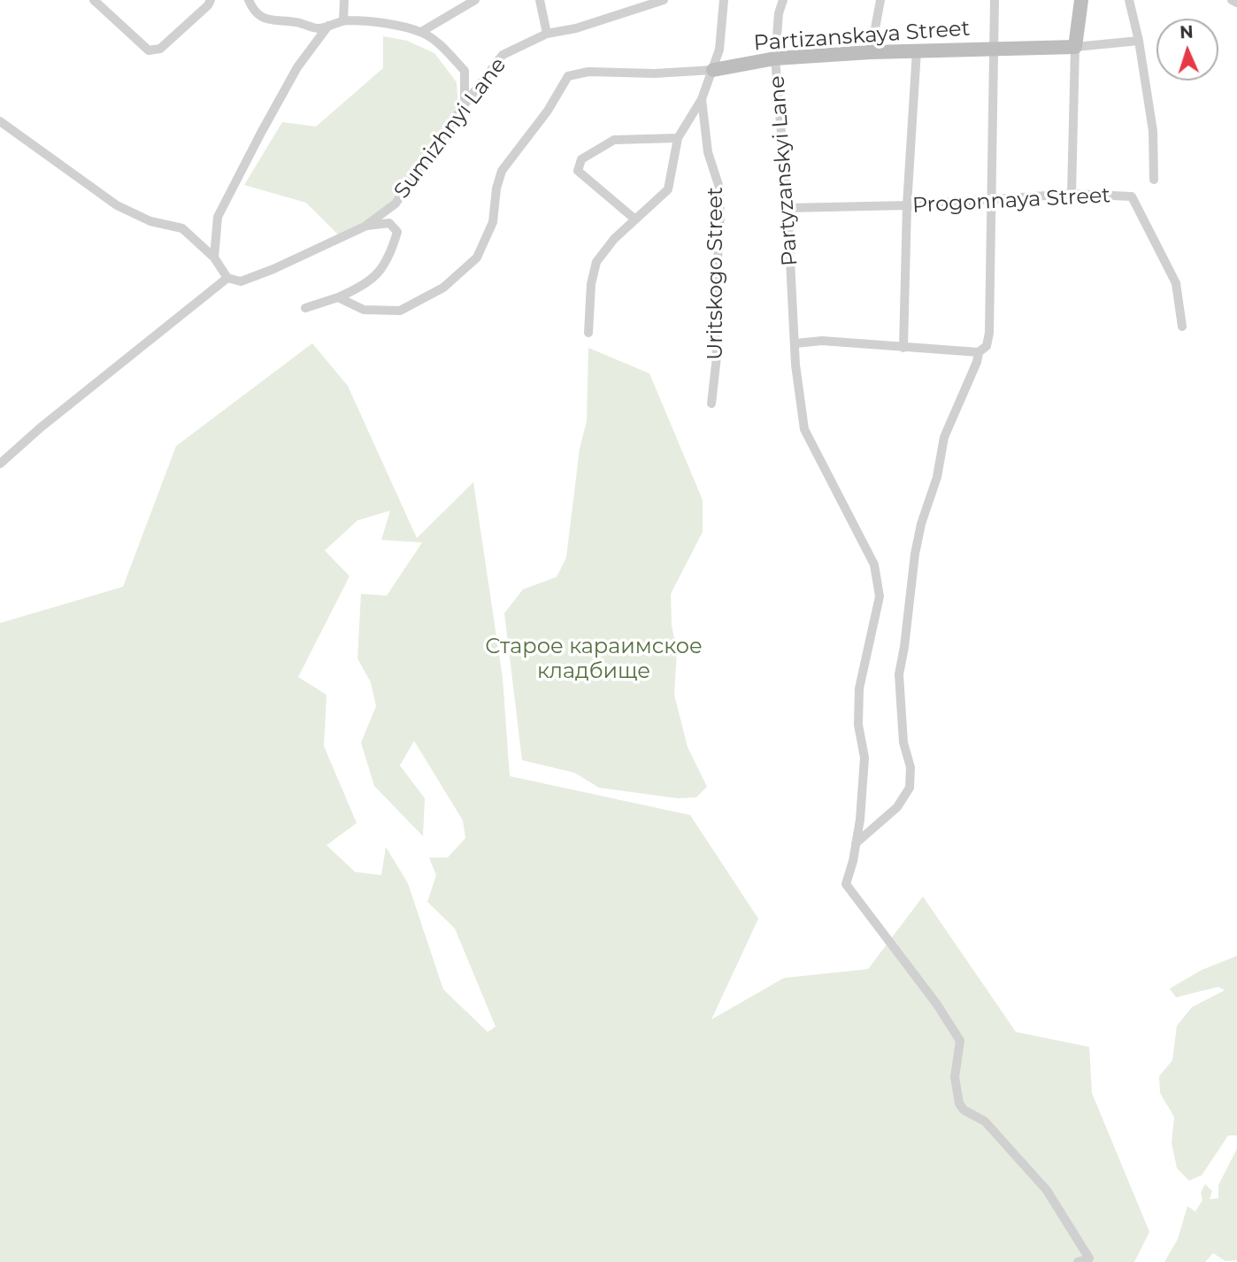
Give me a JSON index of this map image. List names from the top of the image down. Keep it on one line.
{"streets":{"street":["Partizanskaya Street","Sumizhnyi Lane","Partyzanskyi Lane","Progonnaya Street","Uritskogo Street"]},"crossings":[["Partizanskaya Street","Partyzanskyi Lane"],["Partizanskaya Street","Uritskogo Street"],["Partyzanskyi Lane","Progonnaya Street"]],"parks":["Старое караимское кладбище"],"north":"top"}
